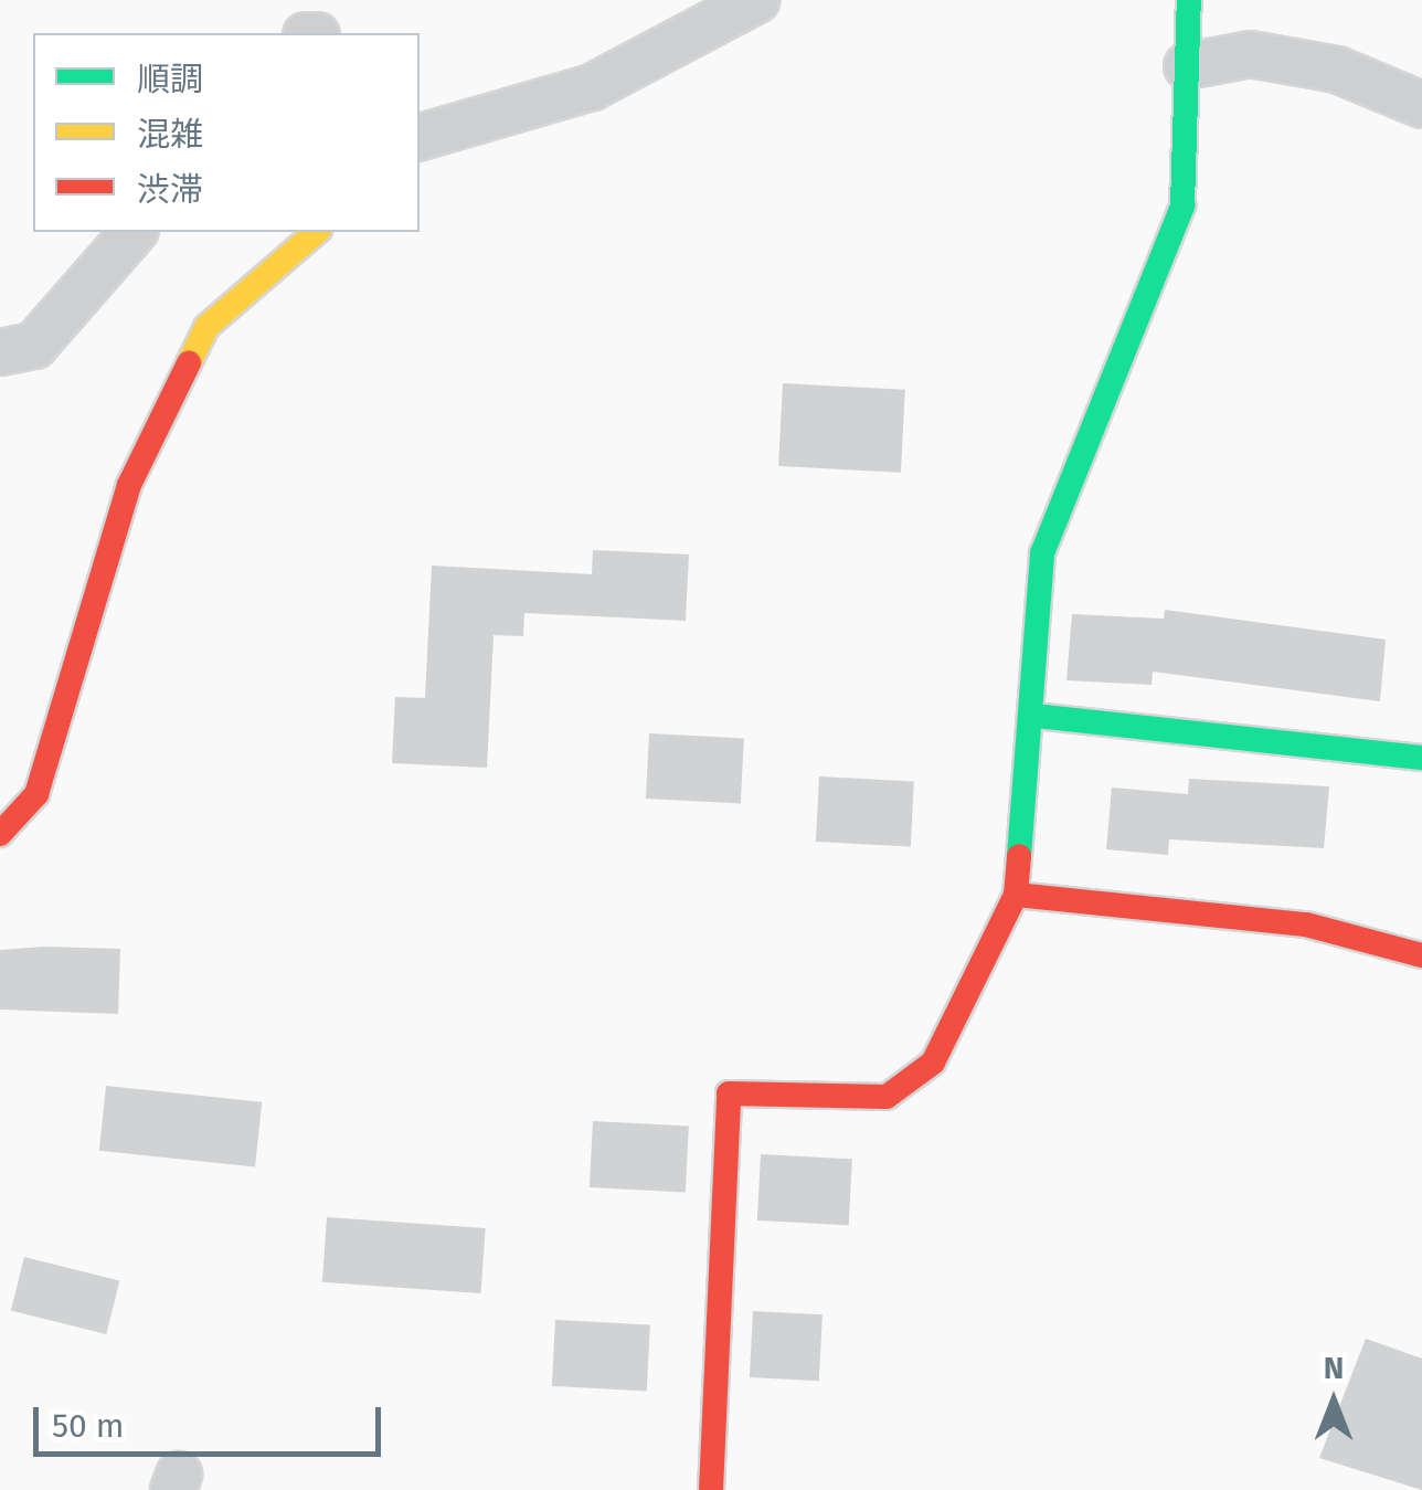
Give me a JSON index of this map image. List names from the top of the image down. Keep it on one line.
{"legend":["順調","混雑","渋滞"],"scale_bar":"50 m","north":"top"}
